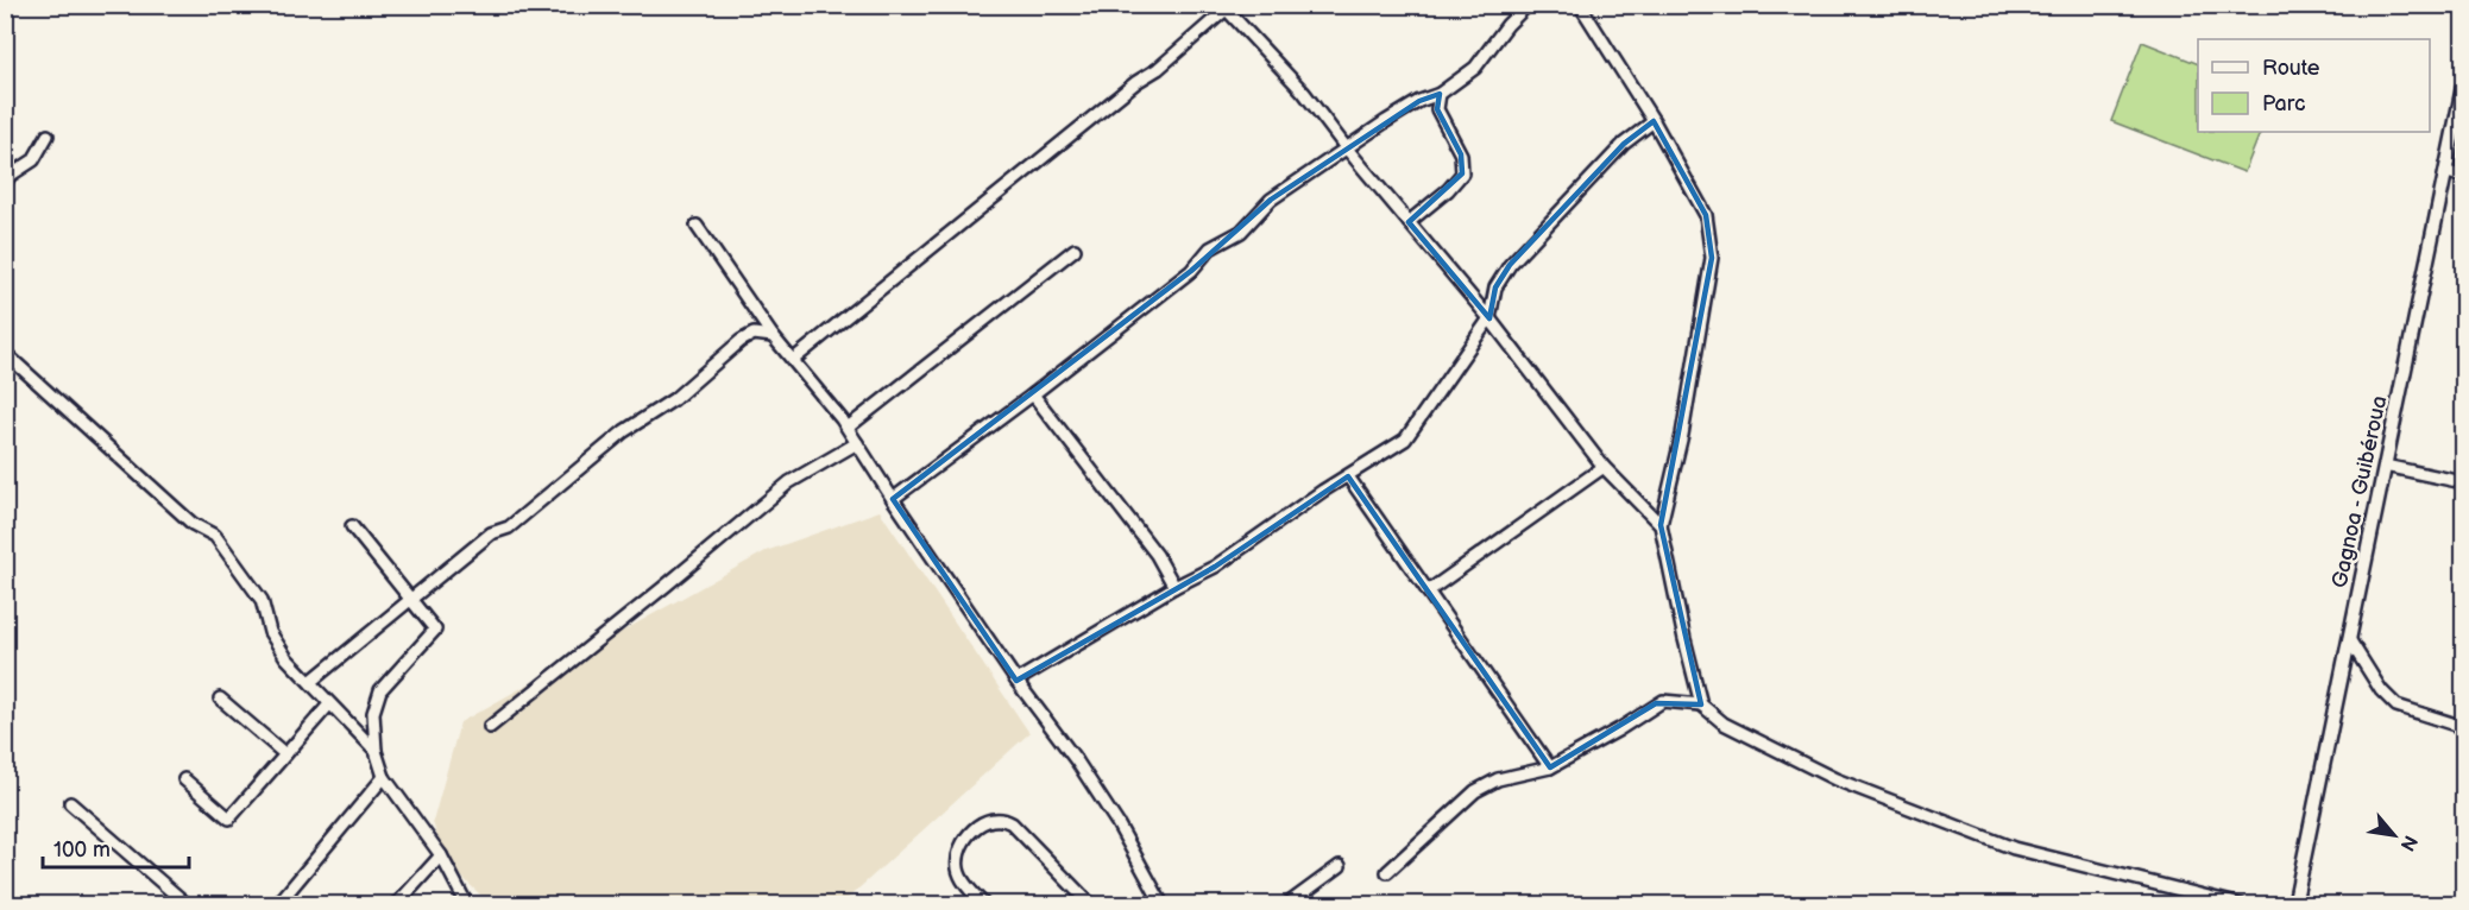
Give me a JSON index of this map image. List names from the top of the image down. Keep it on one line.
{"streets":{"main road":["Gagnoa - Guibéroua"]},"legend":["Route","Parc"],"scale_bar":"100 m","north":"bottom right"}
